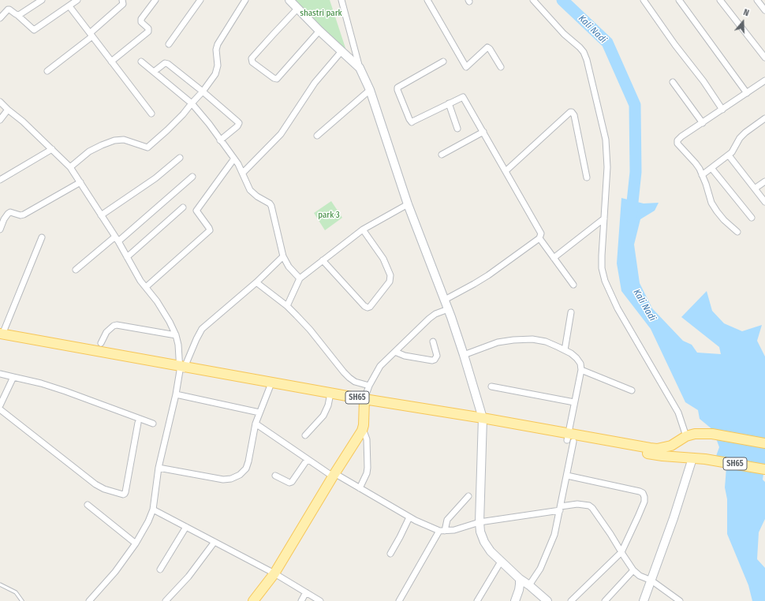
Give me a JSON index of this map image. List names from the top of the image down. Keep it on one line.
{"streets":{"main road":["SH65"]},"water":["Kali Nadi"],"parks":["shastri park","park 3"],"north":"top"}
